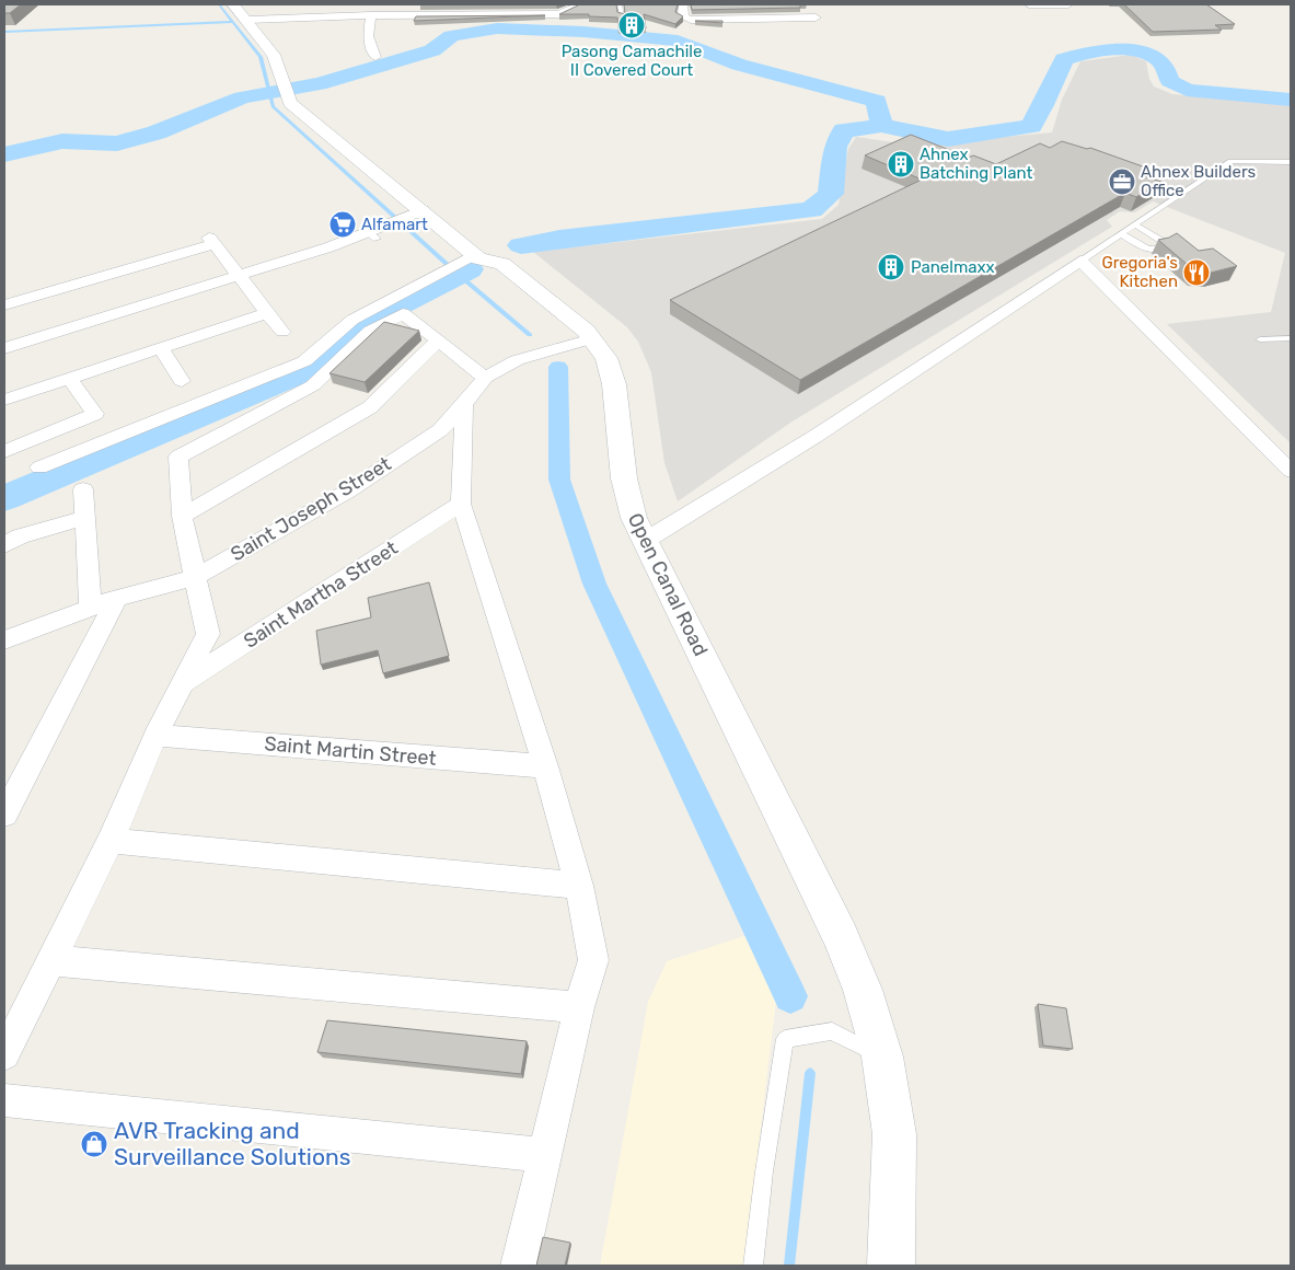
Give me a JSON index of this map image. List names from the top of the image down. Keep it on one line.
{"streets":{"main road":["Open Canal Road"],"street":["Saint Joseph Street","Saint Martha Street","Saint Martin Street"]},"crossings":[["Saint Joseph Street","Open Canal Road"]],"places":{"building":["Pasong Camachile II Covered Court","Ahnex Batching Plant","Panelmaxx"],"office":["Ahnex Builders Office"],"supermarket":["Alfamart"],"restaurant":["Gregoria's Kitchen"],"shop":["AVR Tracking and Surveillance Solutions"]}}
